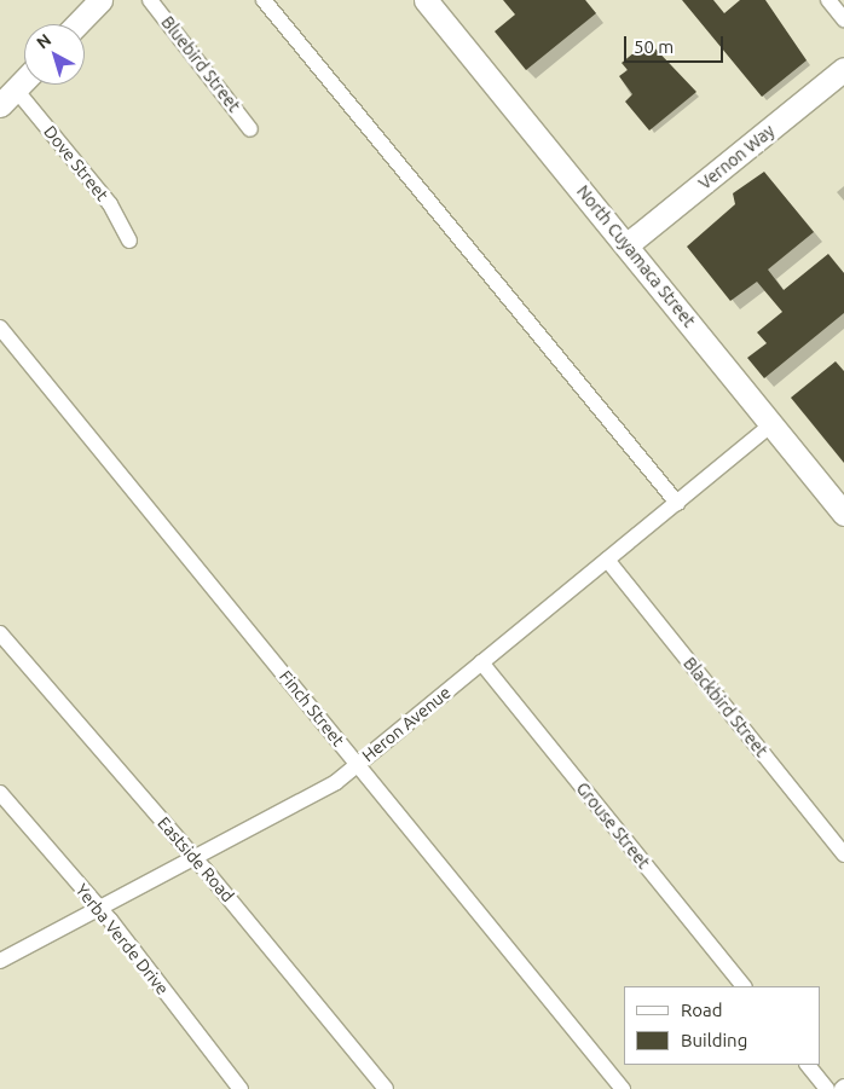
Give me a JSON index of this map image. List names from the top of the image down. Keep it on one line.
{"streets":{"main road":["Vernon Way","North Cuyamaca Street"],"street":["Bluebird Street","Dove Street","Blackbird Street","Finch Street","Heron Avenue","Grouse Street","Eastside Road","Yerba Verde Drive"]},"crossings":[["Vernon Way","North Cuyamaca Street"],["North Cuyamaca Street","Heron Avenue"],["Blackbird Street","Heron Avenue"],["Finch Street","Heron Avenue"],["Heron Avenue","Grouse Street"],["Heron Avenue","Eastside Road"],["Heron Avenue","Yerba Verde Drive"]],"legend":["Road","Building"],"scale_bar":"50 m","north":"top left"}
